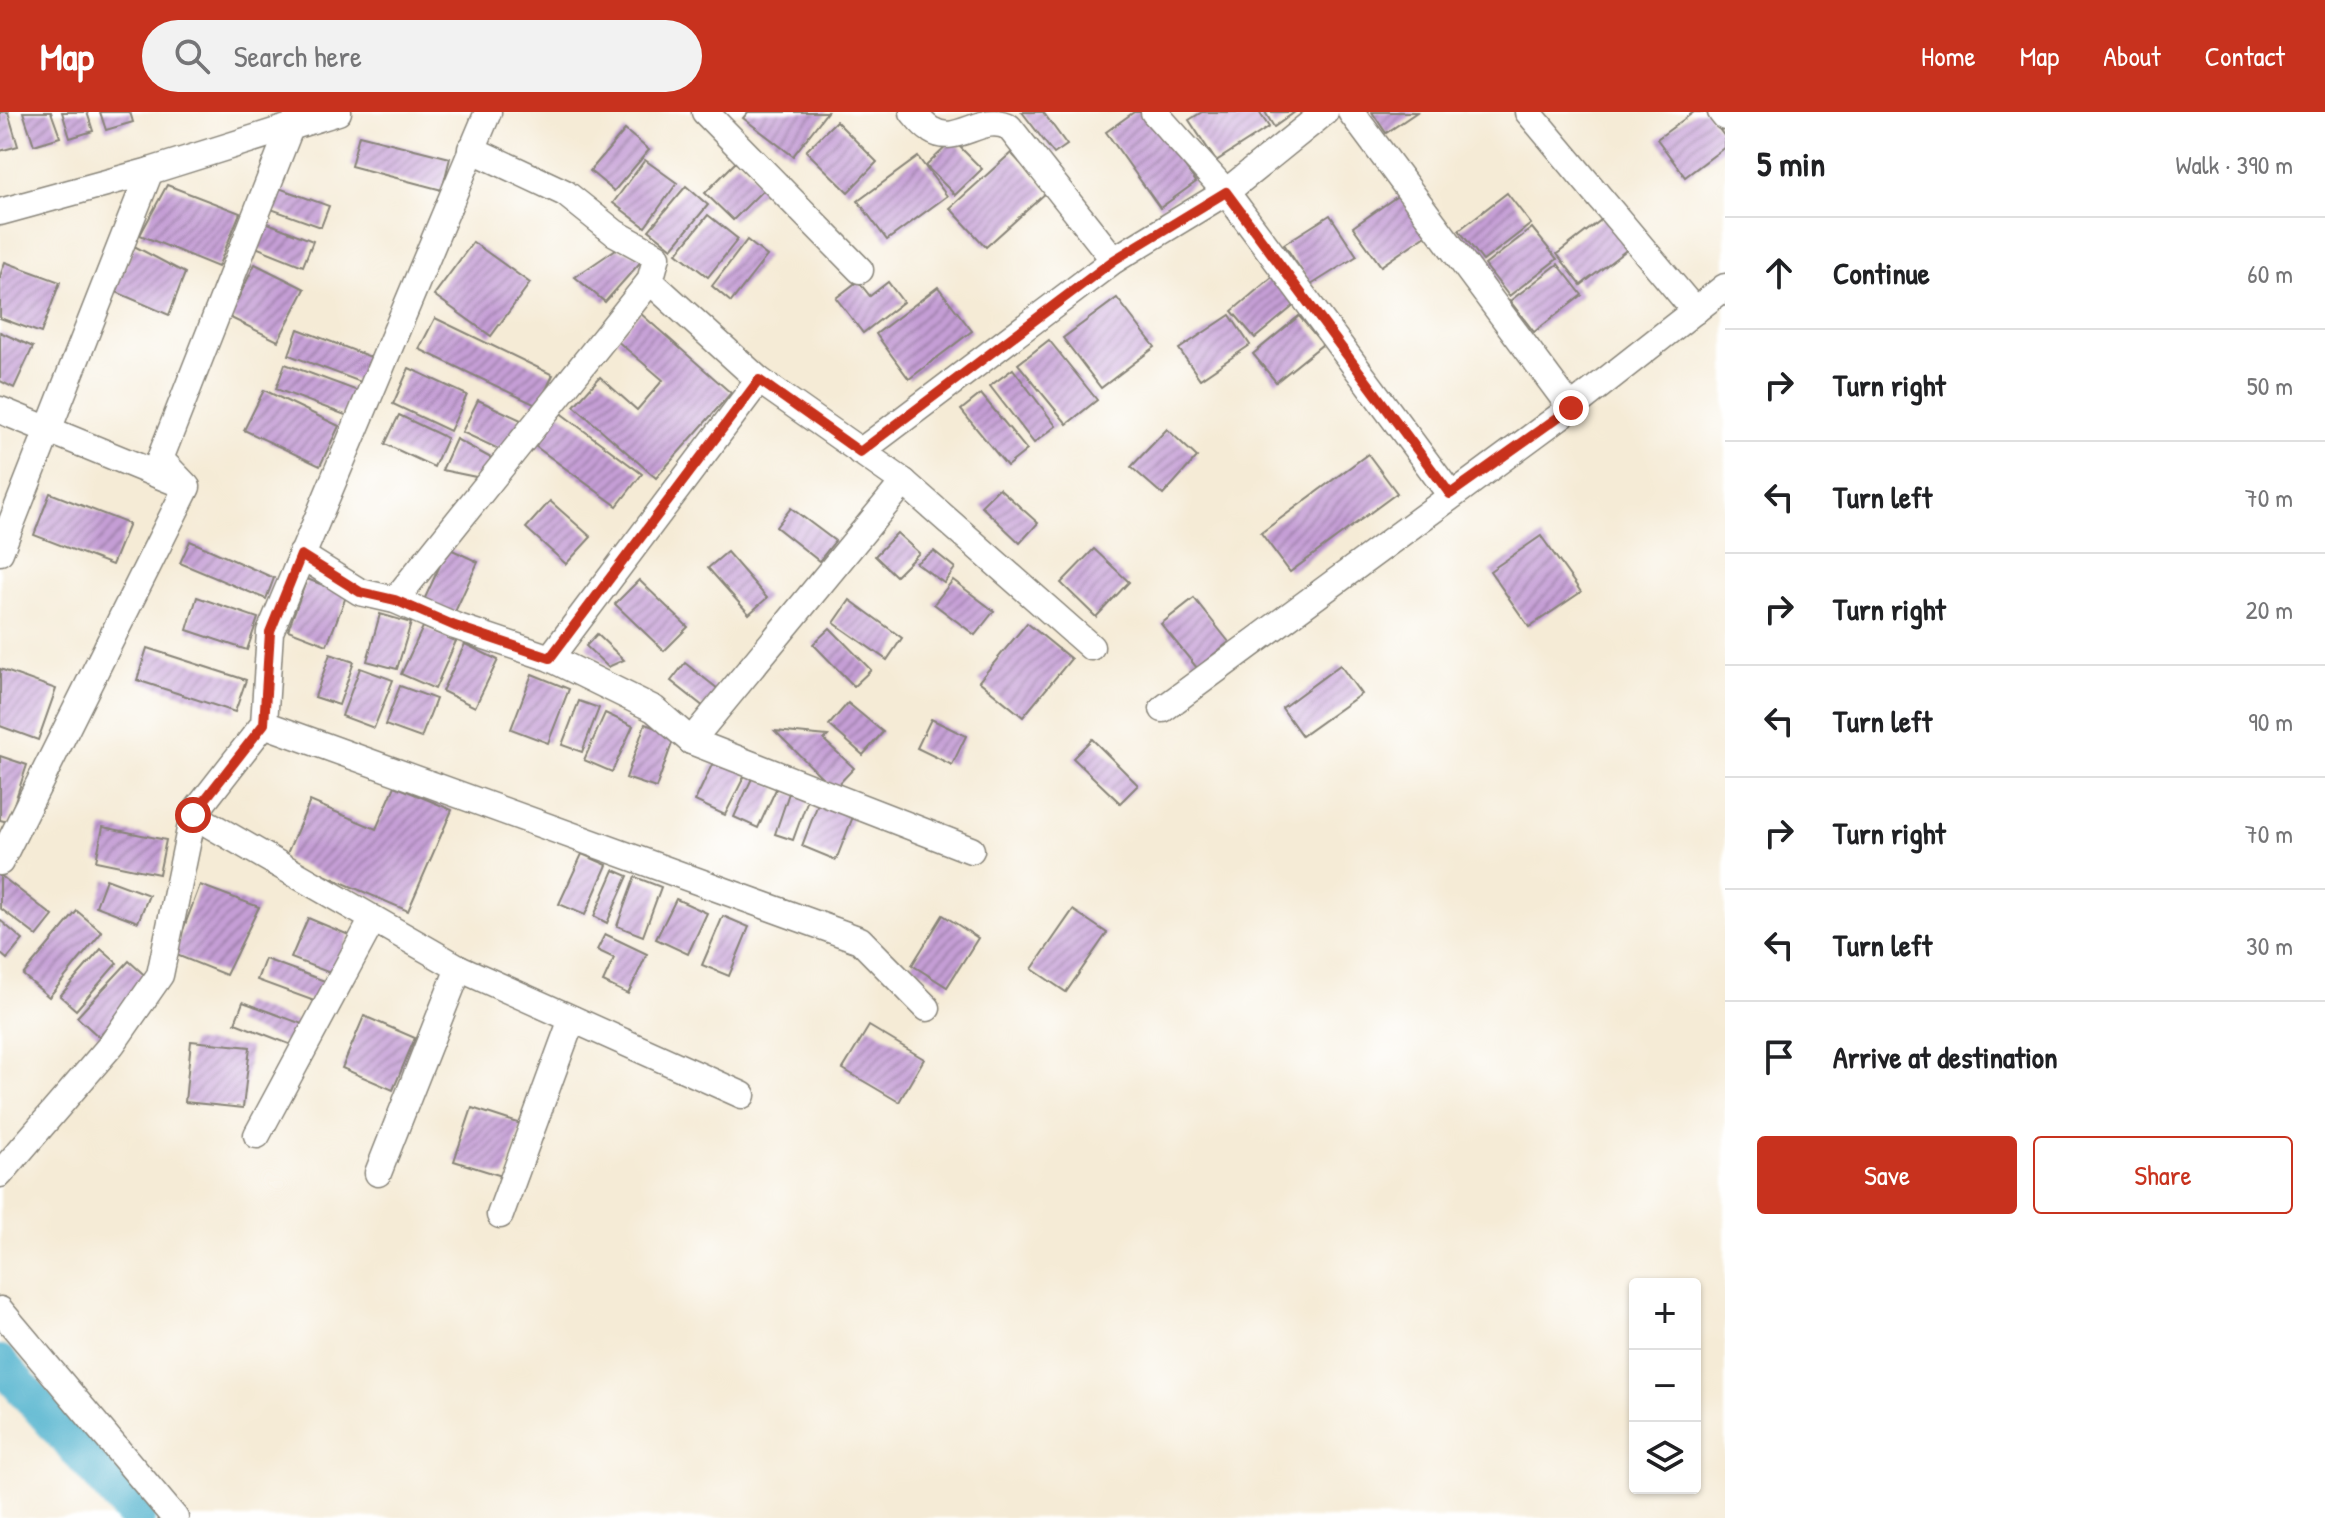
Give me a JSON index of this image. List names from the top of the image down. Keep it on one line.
{"page":{"header":"Map","search":"Search here","nav":["Home","Map","About","Contact"],"heading":["5 min","Walk · 390 m"],"list":[["Continue","60 m"],["Turn right","50 m"],["Turn left","70 m"],["Turn right","20 m"],["Turn left","90 m"],["Turn right","70 m"],["Turn left","30 m"],"Arrive at destination"],"buttons":["Save","Share"],"map_buttons":["+","−"]}}
